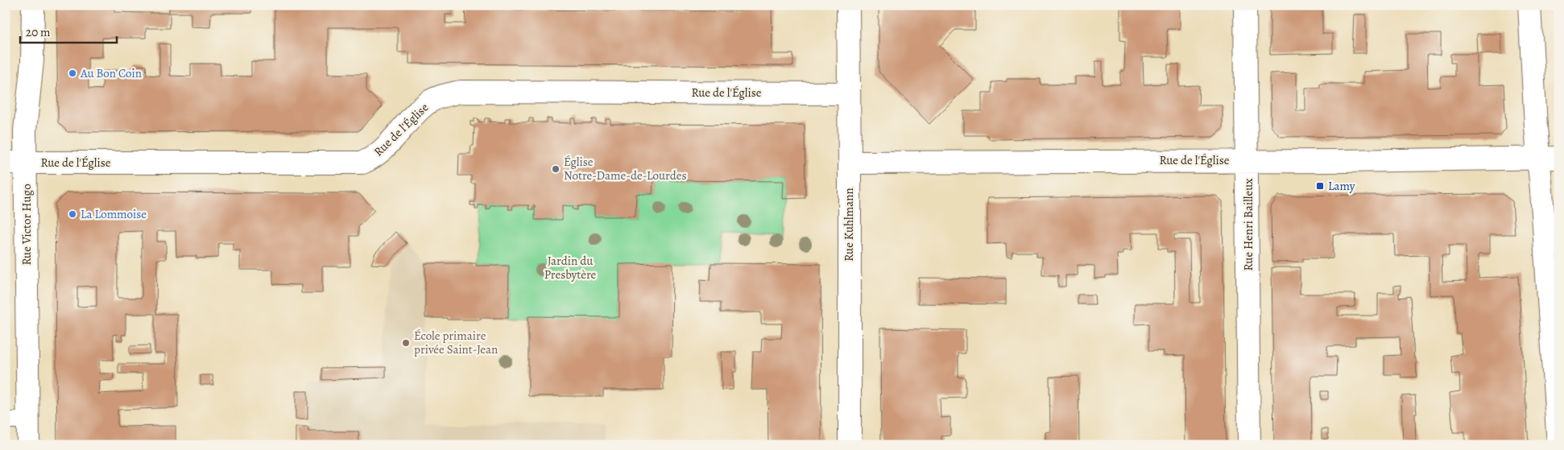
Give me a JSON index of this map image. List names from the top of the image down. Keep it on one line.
{"streets":{"street":["Rue de l'Église","Rue Victor Hugo","Rue Kuhlmann","Rue Henri Bailleux"]},"crossings":[["Rue de l'Église","Rue Victor Hugo"],["Rue de l'Église","Rue Kuhlmann"],["Rue de l'Église","Rue Henri Bailleux"]],"parks":["Jardin du Presbytère"],"places":{"other":["Au Bon Coin","Église Notre-Dame-de-Lourdes","La Lommoise","École primaire privée Saint-Jean"],"transit":["Lamy"]},"scale_bar":"20 m"}
